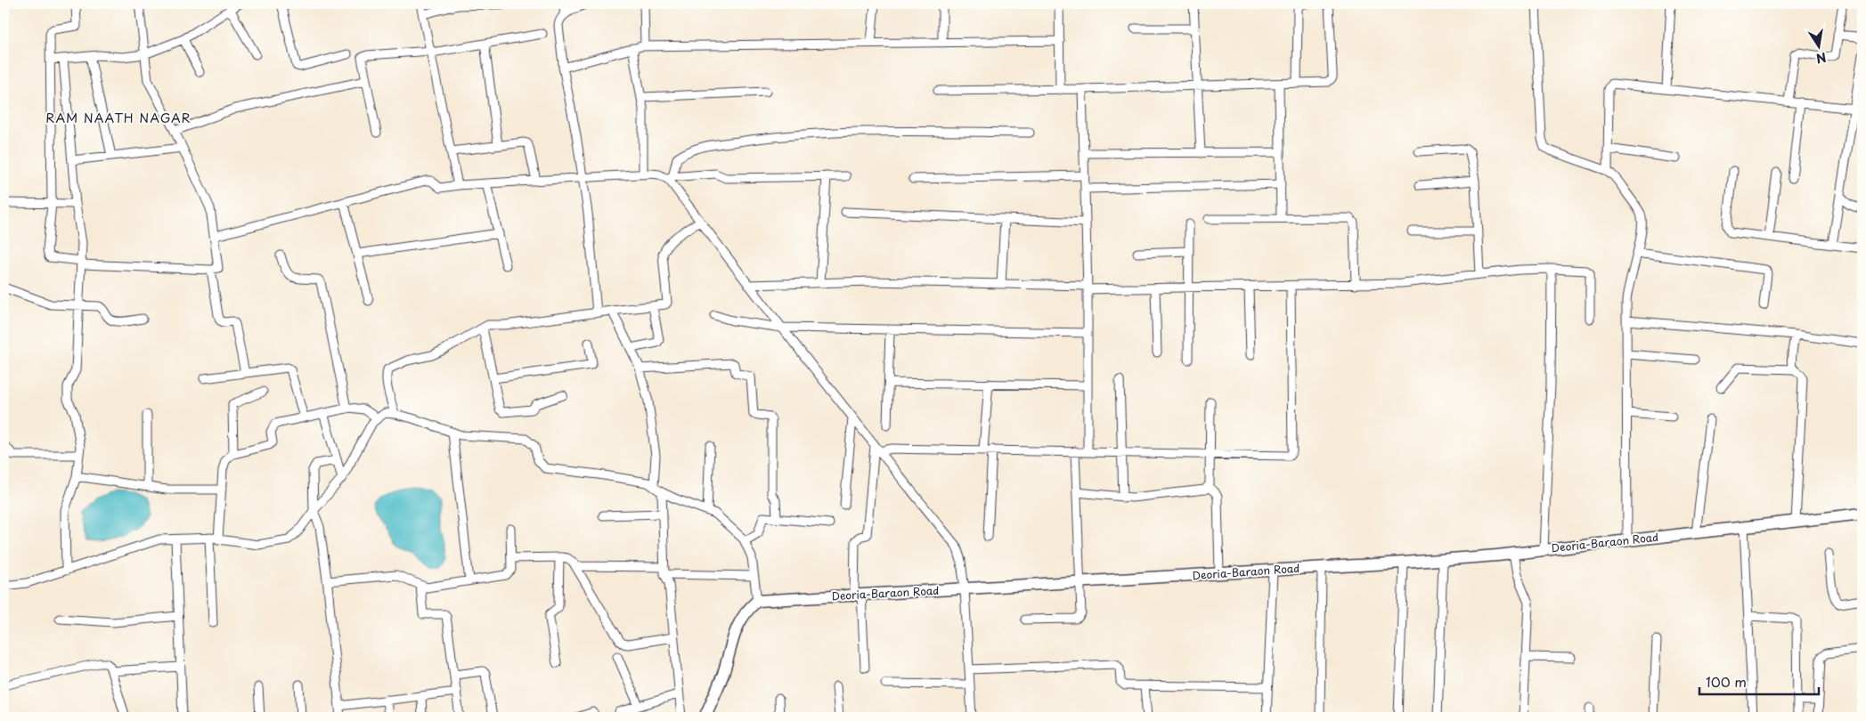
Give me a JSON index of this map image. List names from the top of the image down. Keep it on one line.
{"streets":{"street":["Deoria-Baraon Road"]},"districts":["RAM NAATH NAGAR"],"scale_bar":"100 m","north":"bottom"}
